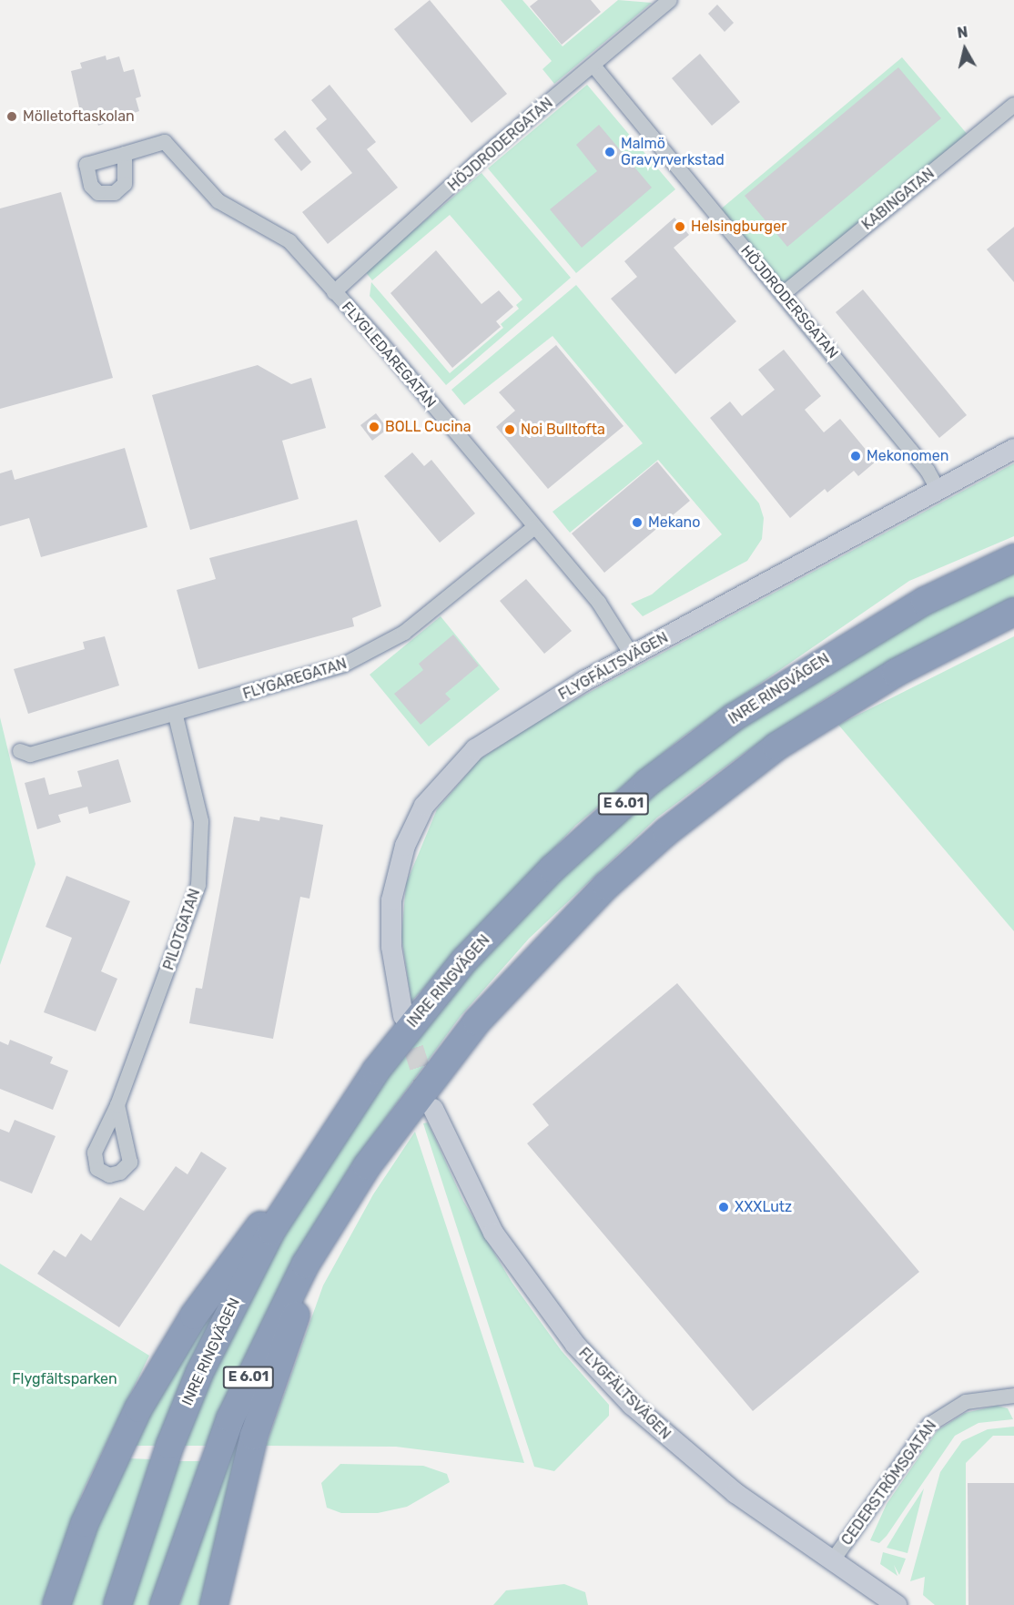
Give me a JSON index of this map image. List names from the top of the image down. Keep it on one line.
{"streets":{"highway":["INRE RINGVÄGEN","E 6.01"],"street":["HÖJDRODERGATAN","KABINGATAN","HÖJDRODERSGATAN","FLYGLEDAREGATAN","FLYGFÄLTSVÄGEN","FLYGAREGATAN","PILOTGATAN","CEDERSTRÖMSGATAN"]},"crossings":[["HÖJDRODERGATAN","HÖJDRODERSGATAN"],["HÖJDRODERGATAN","FLYGLEDAREGATAN"],["KABINGATAN","HÖJDRODERSGATAN"],["HÖJDRODERSGATAN","FLYGFÄLTSVÄGEN"],["FLYGLEDAREGATAN","FLYGFÄLTSVÄGEN"],["FLYGLEDAREGATAN","FLYGAREGATAN"],["FLYGFÄLTSVÄGEN","CEDERSTRÖMSGATAN"],["FLYGAREGATAN","PILOTGATAN"]],"parks":["Flygfältsparken"],"places":["Mölletoftaskolan","Malmö Gravyrverkstad","Helsingburger","BOLL Cucina","Noi Bulltofta","Mekonomen","Mekano","XXXLutz"],"north":"top"}
